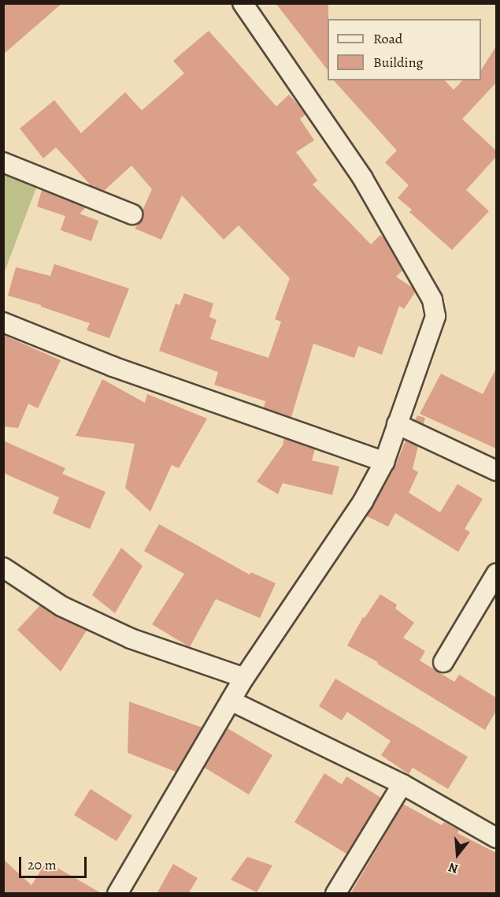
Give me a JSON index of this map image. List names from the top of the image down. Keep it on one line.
{"legend":["Road","Building"],"scale_bar":"20 m","north":"bottom"}
